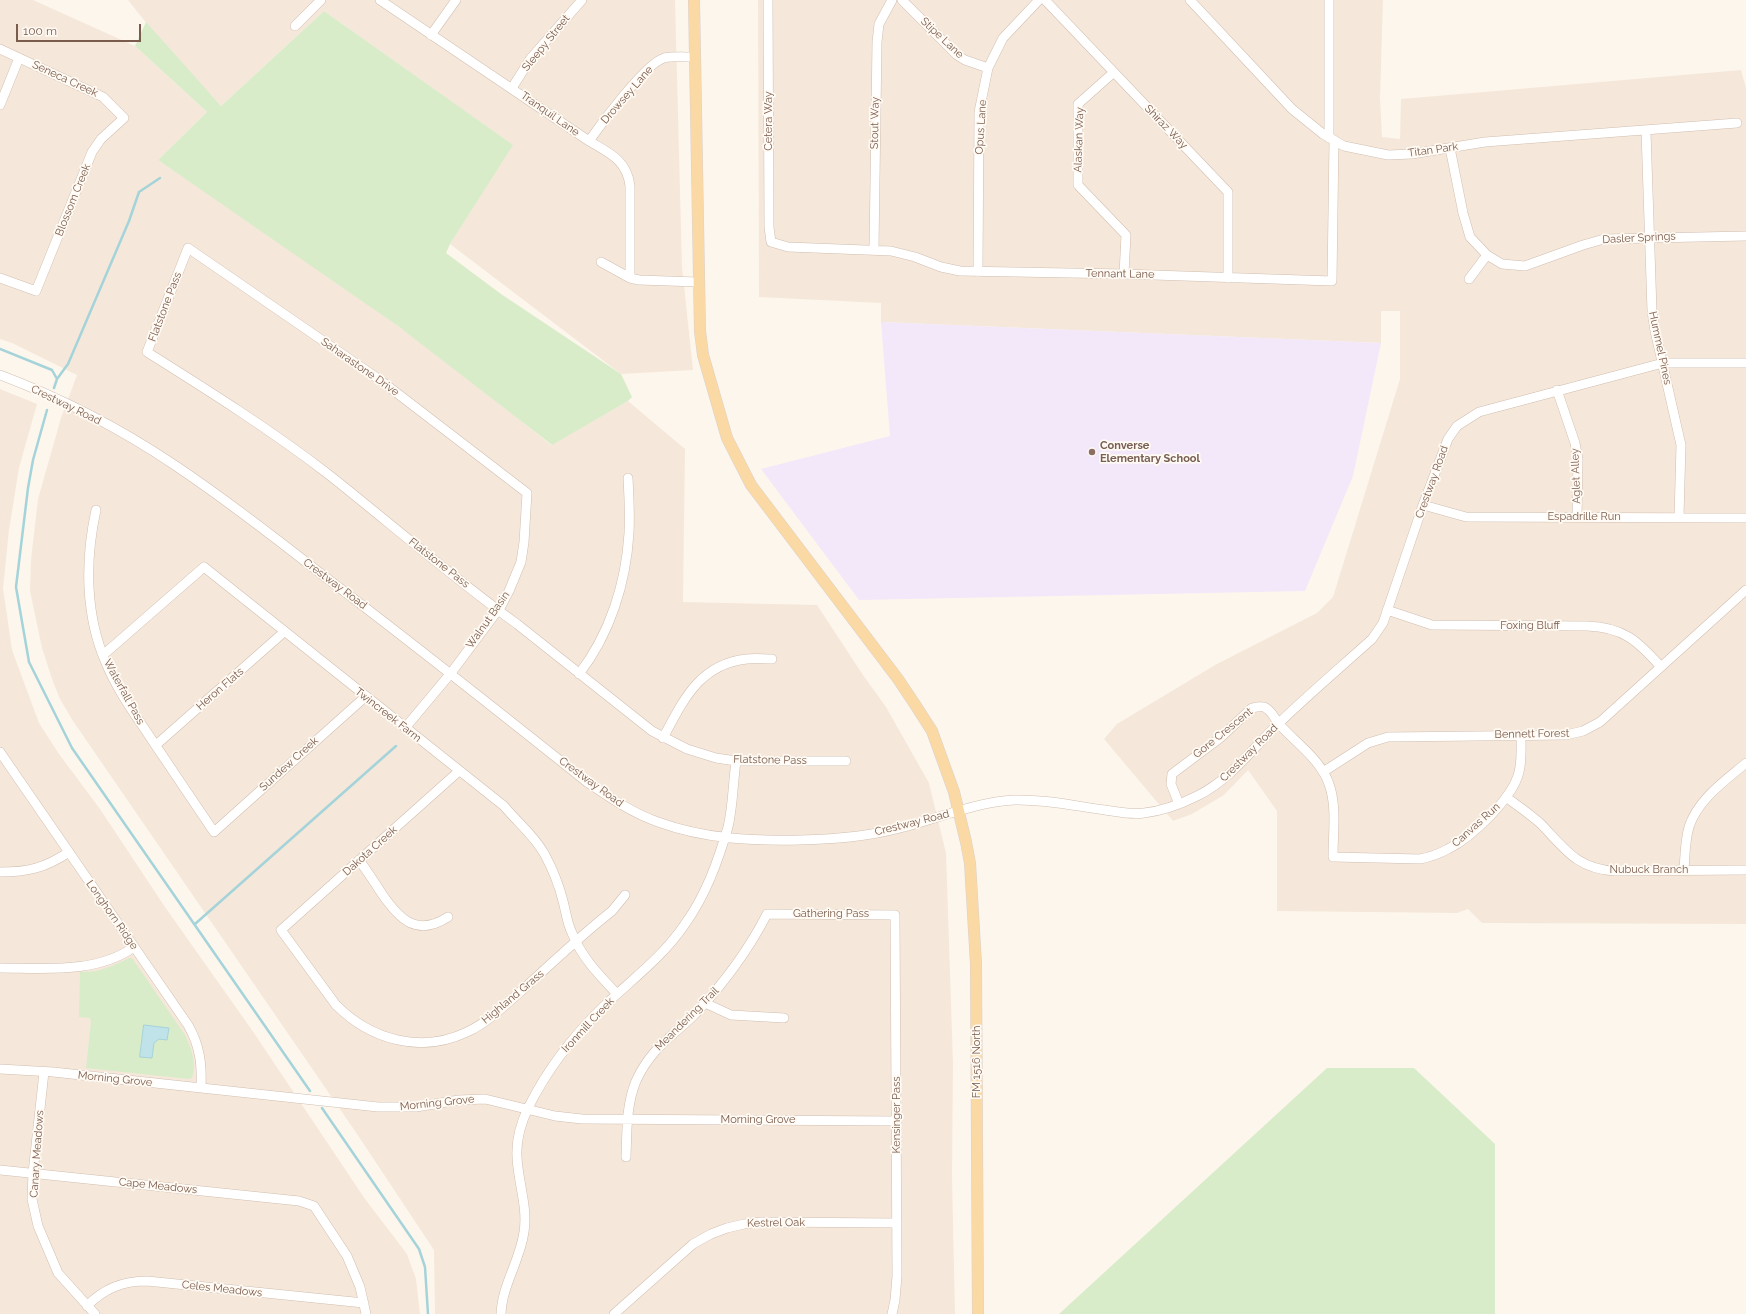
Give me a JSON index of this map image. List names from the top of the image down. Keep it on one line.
{"streets":{"main road":["FM 1516 North"],"street":["Stipe Lane","Sleepy Street","Seneca Creek","Drowsey Lane","Tranquil Lane","Cetera Way","Stout Way","Opus Lane","Shiraz Way","Alaskan Way","Titan Park","Blossom Creek","Dasler Springs","Tennant Lane","Flatstone Pass","Hummel Pines","Saharastone Drive","Crestway Road","Aglet Alley","Espadrille Run","Walnut Basin","Foxing Bluff","Heron Flats","Waterfall Pass","Twincreek Farm","Gore Crescent","Bennett Forest","Sundew Creek","Canvas Run","Dakota Creek","Nubuck Branch","Gathering Pass","Longhorn Ridge","Highland Grass","Meandering Trail","Ironmill Creek","Morning Grove","Kensinger Pass","Canary Meadows","Cape Meadows","Kestrel Oak","Celes Meadows"]},"crossings":[["Stipe Lane","Opus Lane"],["Sleepy Street","Tranquil Lane"],["Seneca Creek","Blossom Creek"],["Drowsey Lane","Tranquil Lane"],["Drowsey Lane","FM 1516 North"],["Cetera Way","Tennant Lane"],["Stout Way","Tennant Lane"],["Opus Lane","Tennant Lane"],["Shiraz Way","Alaskan Way"],["Shiraz Way","Tennant Lane"],["Alaskan Way","Tennant Lane"],["Titan Park","Dasler Springs"],["Titan Park","Tennant Lane"],["Titan Park","Hummel Pines"],["Dasler Springs","Hummel Pines"],["Flatstone Pass","Saharastone Drive"],["Flatstone Pass","Walnut Basin"],["Flatstone Pass","Ironmill Creek"],["Hummel Pines","Crestway Road"],["Hummel Pines","Espadrille Run"],["Saharastone Drive","Walnut Basin"],["Crestway Road","Aglet Alley"],["Crestway Road","Espadrille Run"],["Crestway Road","Walnut Basin"],["Crestway Road","Foxing Bluff"],["Crestway Road","Gore Crescent"],["Crestway Road","Ironmill Creek"],["Crestway Road","FM 1516 North"],["Aglet Alley","Espadrille Run"],["Walnut Basin","Twincreek Farm"],["Foxing Bluff","Bennett Forest"],["Heron Flats","Waterfall Pass"],["Heron Flats","Twincreek Farm"],["Waterfall Pass","Twincreek Farm"],["Waterfall Pass","Sundew Creek"],["Twincreek Farm","Sundew Creek"],["Twincreek Farm","Dakota Creek"],["Twincreek Farm","Highland Grass"],["Twincreek Farm","Ironmill Creek"],["Bennett Forest","Canvas Run"],["Canvas Run","Nubuck Branch"],["Dakota Creek","Highland Grass"],["Gathering Pass","Meandering Trail"],["Gathering Pass","Kensinger Pass"],["Longhorn Ridge","Morning Grove"],["Meandering Trail","Morning Grove"],["Ironmill Creek","Morning Grove"],["Morning Grove","Kensinger Pass"],["Morning Grove","Canary Meadows"],["Kensinger Pass","Kestrel Oak"],["Canary Meadows","Cape Meadows"],["Canary Meadows","Celes Meadows"],["Cape Meadows","Celes Meadows"]],"places":["Converse Elementary School"],"scale_bar":"100 m"}
